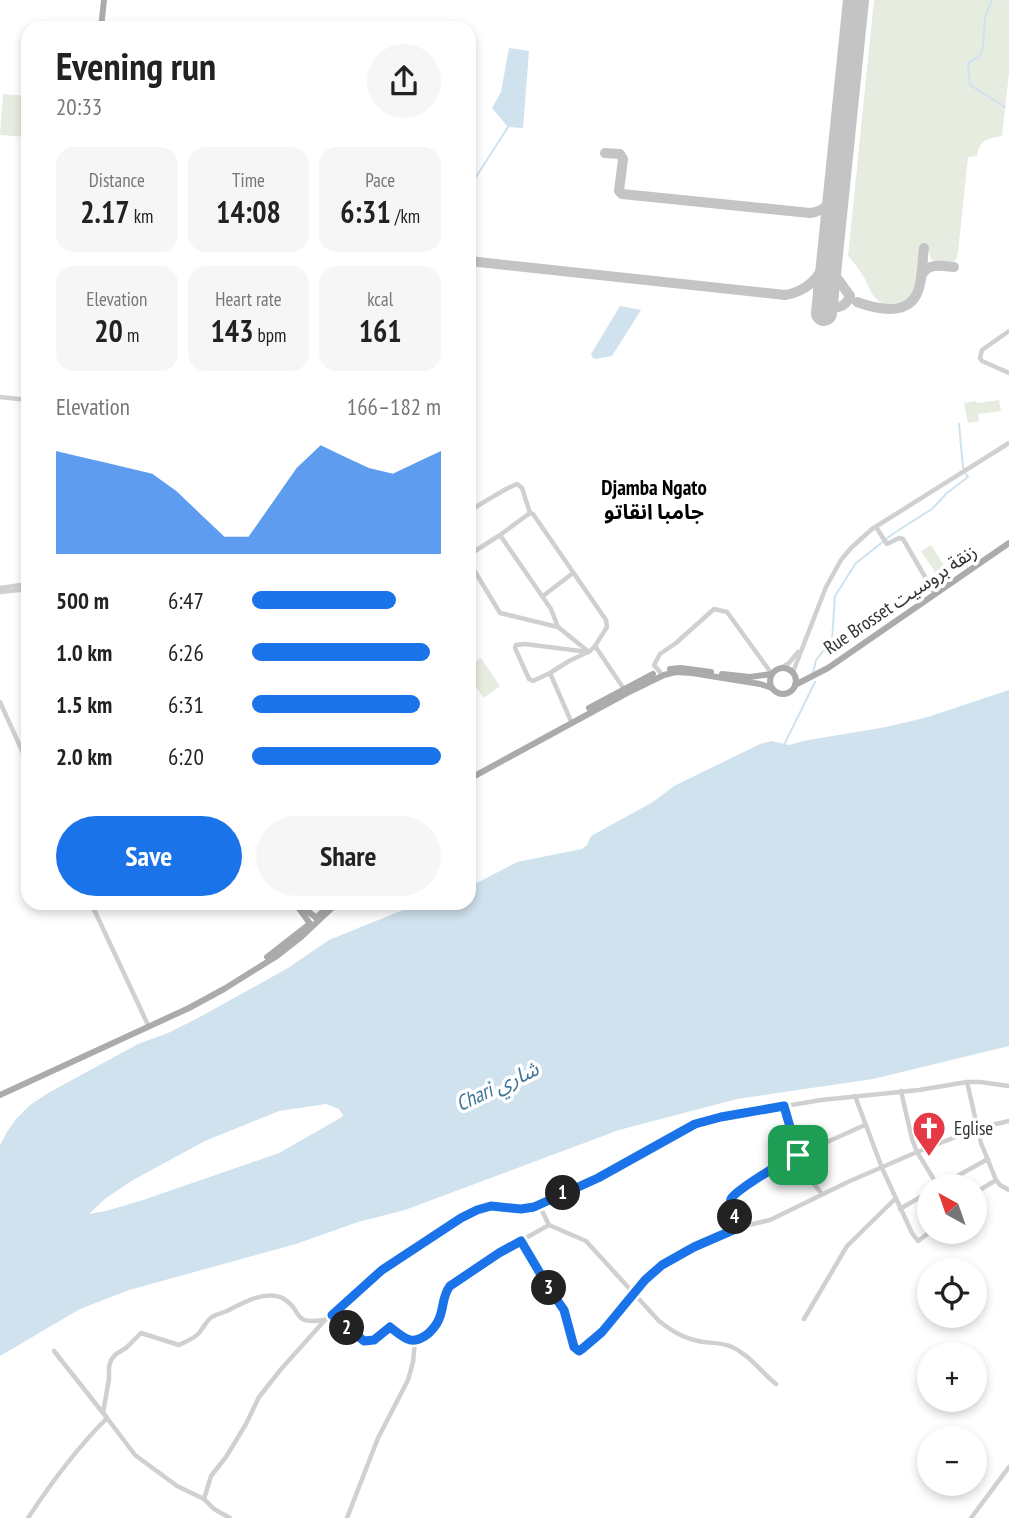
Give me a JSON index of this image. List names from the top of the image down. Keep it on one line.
{"streets":{"main road":["Rue Brosset زنقة بروسيت"]},"districts":["Djamba Ngato جامبا انقاتو"],"water":["Chari شاري"],"places":{"church":["Eglise"]},"north":"top left","page":{"heading":["Evening run","20:33"],"stats":[["Distance","2.17 km"],["Time","14:08"],["Pace","6:31 /km"],["Elevation","20 m"],["Heart rate","143 bpm"],["kcal","161"]],"chart":["Elevation","166–182 m"],"list":[{"name":"500 m","note":"6:47"},{"name":"1.0 km","note":"6:26"},{"name":"1.5 km","note":"6:31"},{"name":"2.0 km","note":"6:20"}],"buttons":["Save","Share"],"map_buttons":["+","−"],"pins":["1","4","3","2"]}}
